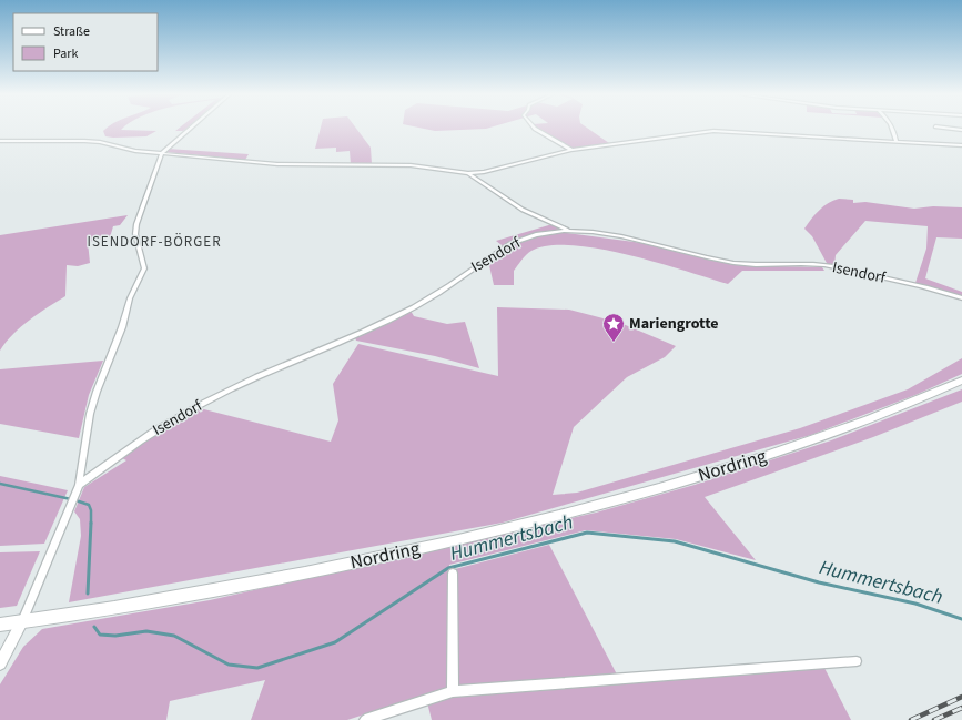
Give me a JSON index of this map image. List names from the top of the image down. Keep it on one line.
{"streets":{"main road":["Nordring"],"street":["Isendorf"]},"districts":["ISENDORF-BÖRGER"],"water":["Hummertsbach"],"places":{"place":["Mariengrotte"]},"legend":["Straße","Park"]}
